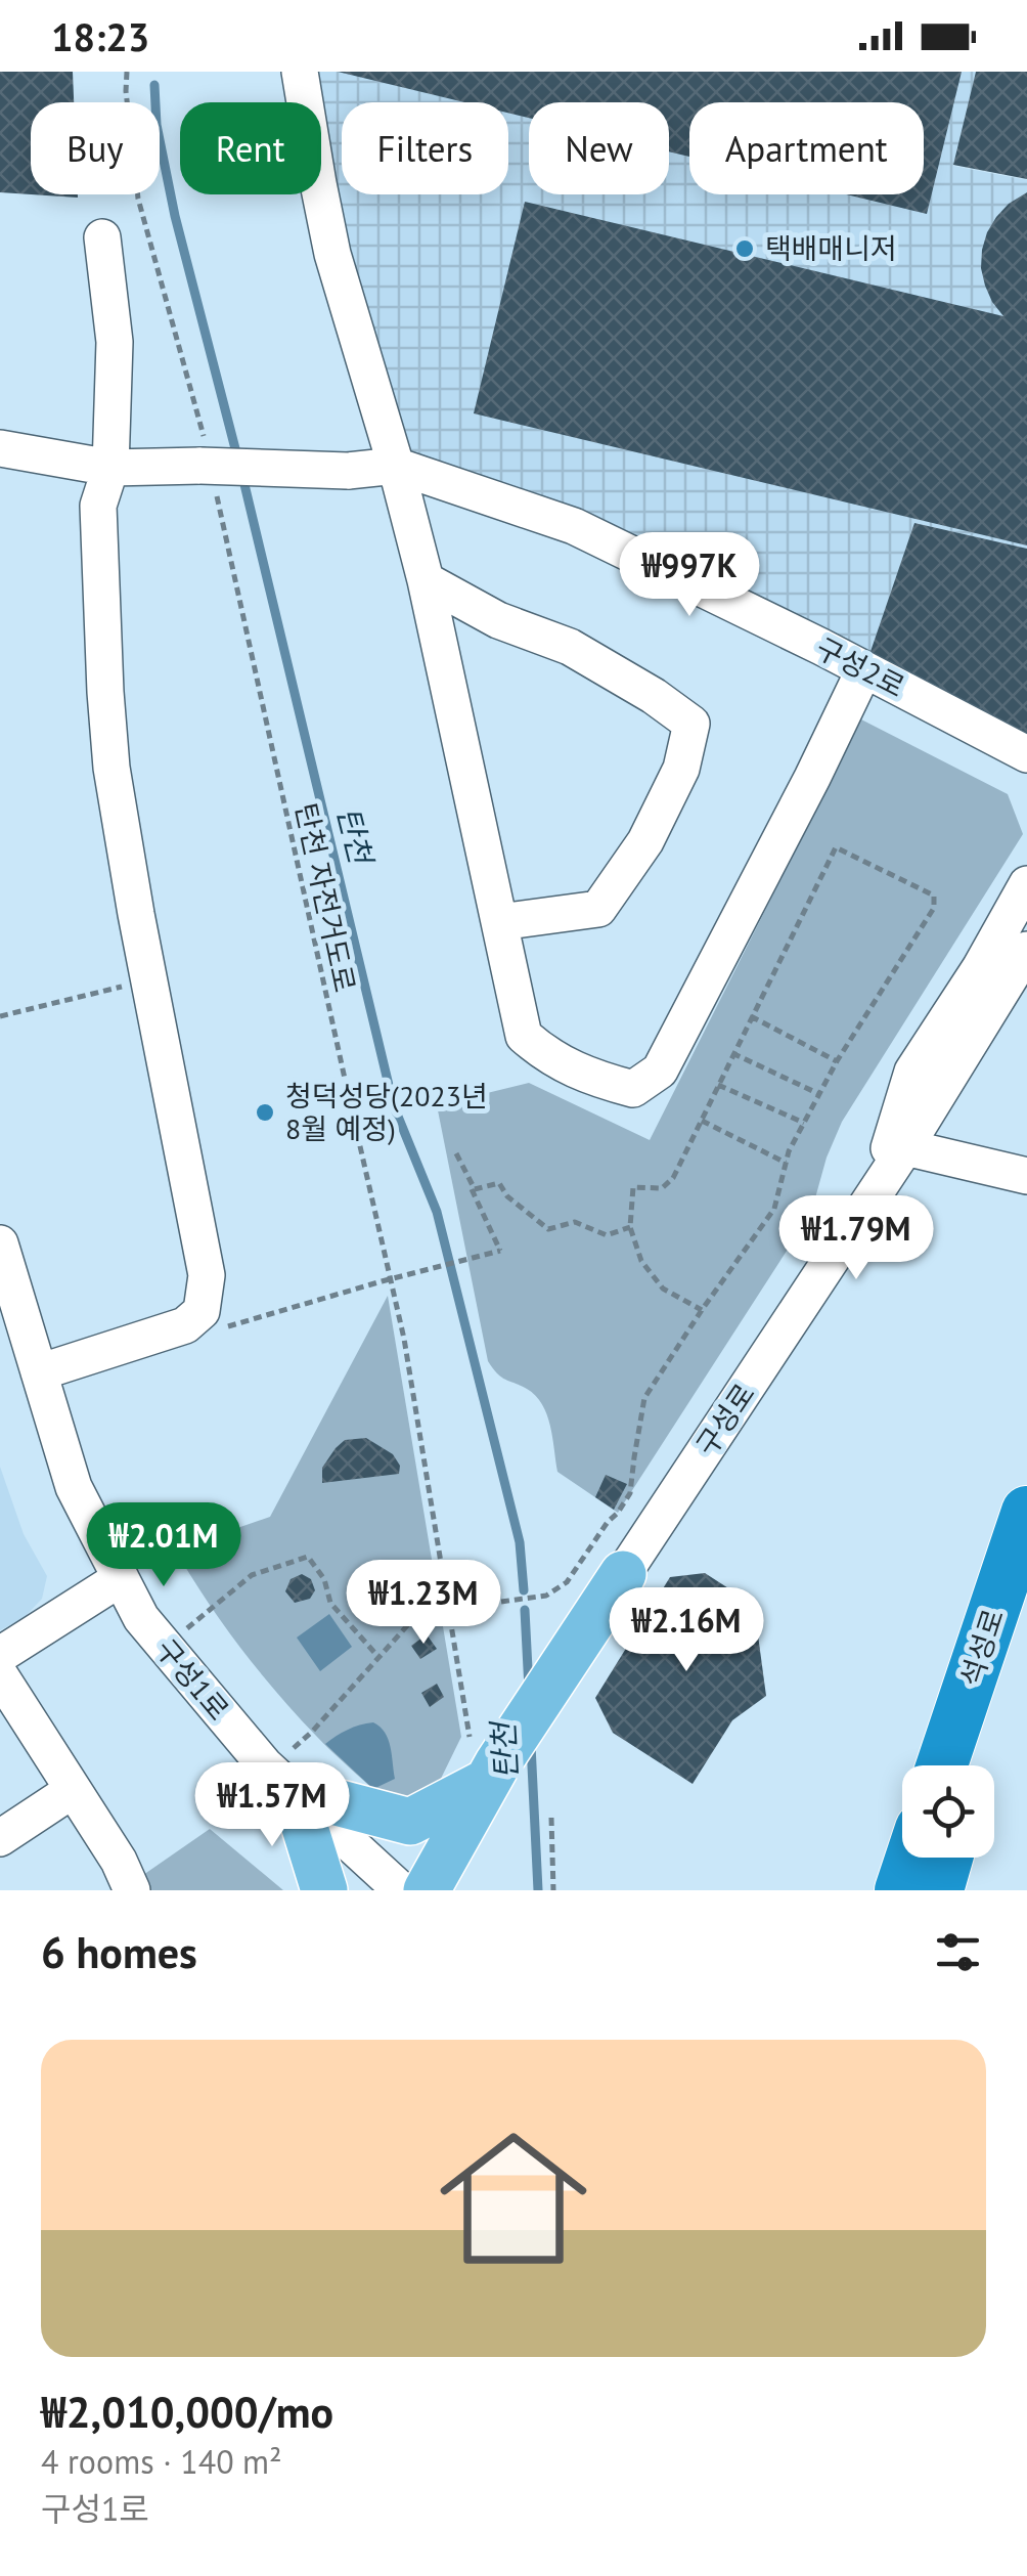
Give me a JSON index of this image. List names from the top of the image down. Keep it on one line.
{"streets":{"highway":["석성로"],"main road":["구성로"],"street":["구성2로","구성1로"],"path":["탄천 자전거도로"]},"crossings":[["구성2로","탄천 자전거도로"],["탄천 자전거도로","구성로"]],"water":["탄천"],"places":["택배매니저","청덕성당(2023년 8월 예정)"],"page":{"status":"18:23","chip":["Buy","Rent","Filters","New","Apartment"],"price":["₩997K","₩1.79M","₩2.01M","₩1.23M","₩2.16M","₩1.57M"],"heading":"6 homes","list":[{"name":"₩2,010,000/mo","note":"4 rooms · 140 m² · 구성1로"}]}}
